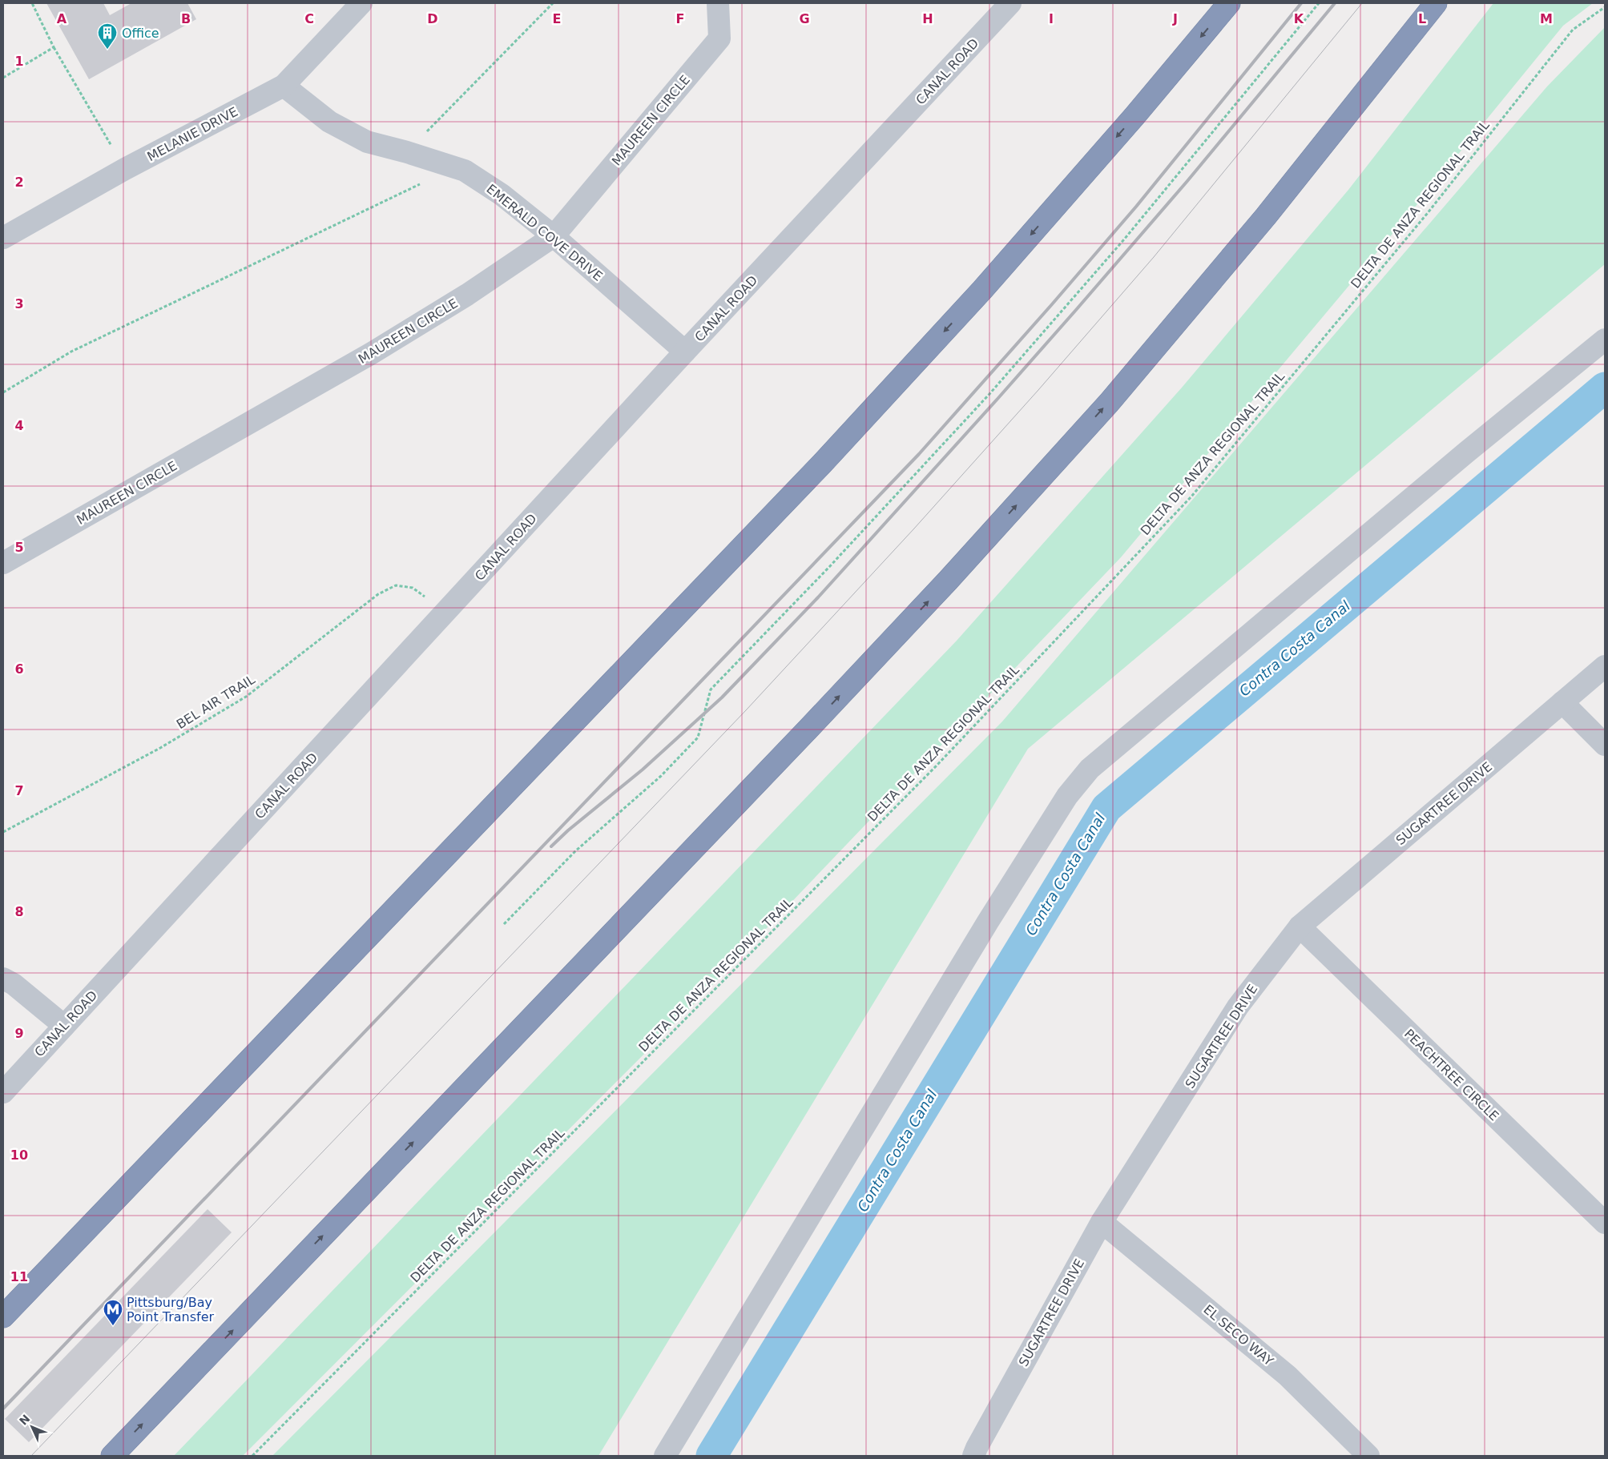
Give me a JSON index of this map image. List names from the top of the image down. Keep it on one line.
{"streets":{"street":["CANAL ROAD","MAUREEN CIRCLE","MELANIE DRIVE","EMERALD COVE DRIVE","SUGARTREE DRIVE","PEACHTREE CIRCLE","EL SECO WAY"],"path":["DELTA DE ANZA REGIONAL TRAIL","BEL AIR TRAIL"]},"crossings":[["CANAL ROAD","EMERALD COVE DRIVE"],["CANAL ROAD","BEL AIR TRAIL"],["MAUREEN CIRCLE","EMERALD COVE DRIVE"],["MELANIE DRIVE","EMERALD COVE DRIVE"],["SUGARTREE DRIVE","PEACHTREE CIRCLE"],["SUGARTREE DRIVE","EL SECO WAY"]],"water":["Contra Costa Canal"],"places":{"building":["Office"],"metro station":["Pittsburg/Bay Point Transfer"]},"north":"top left","grid":{"columns":["A","B","C","D","E","F","G","H","I","J","K","L","M"],"rows":["1","2","3","4","5","6","7","8","9","10","11"]}}
